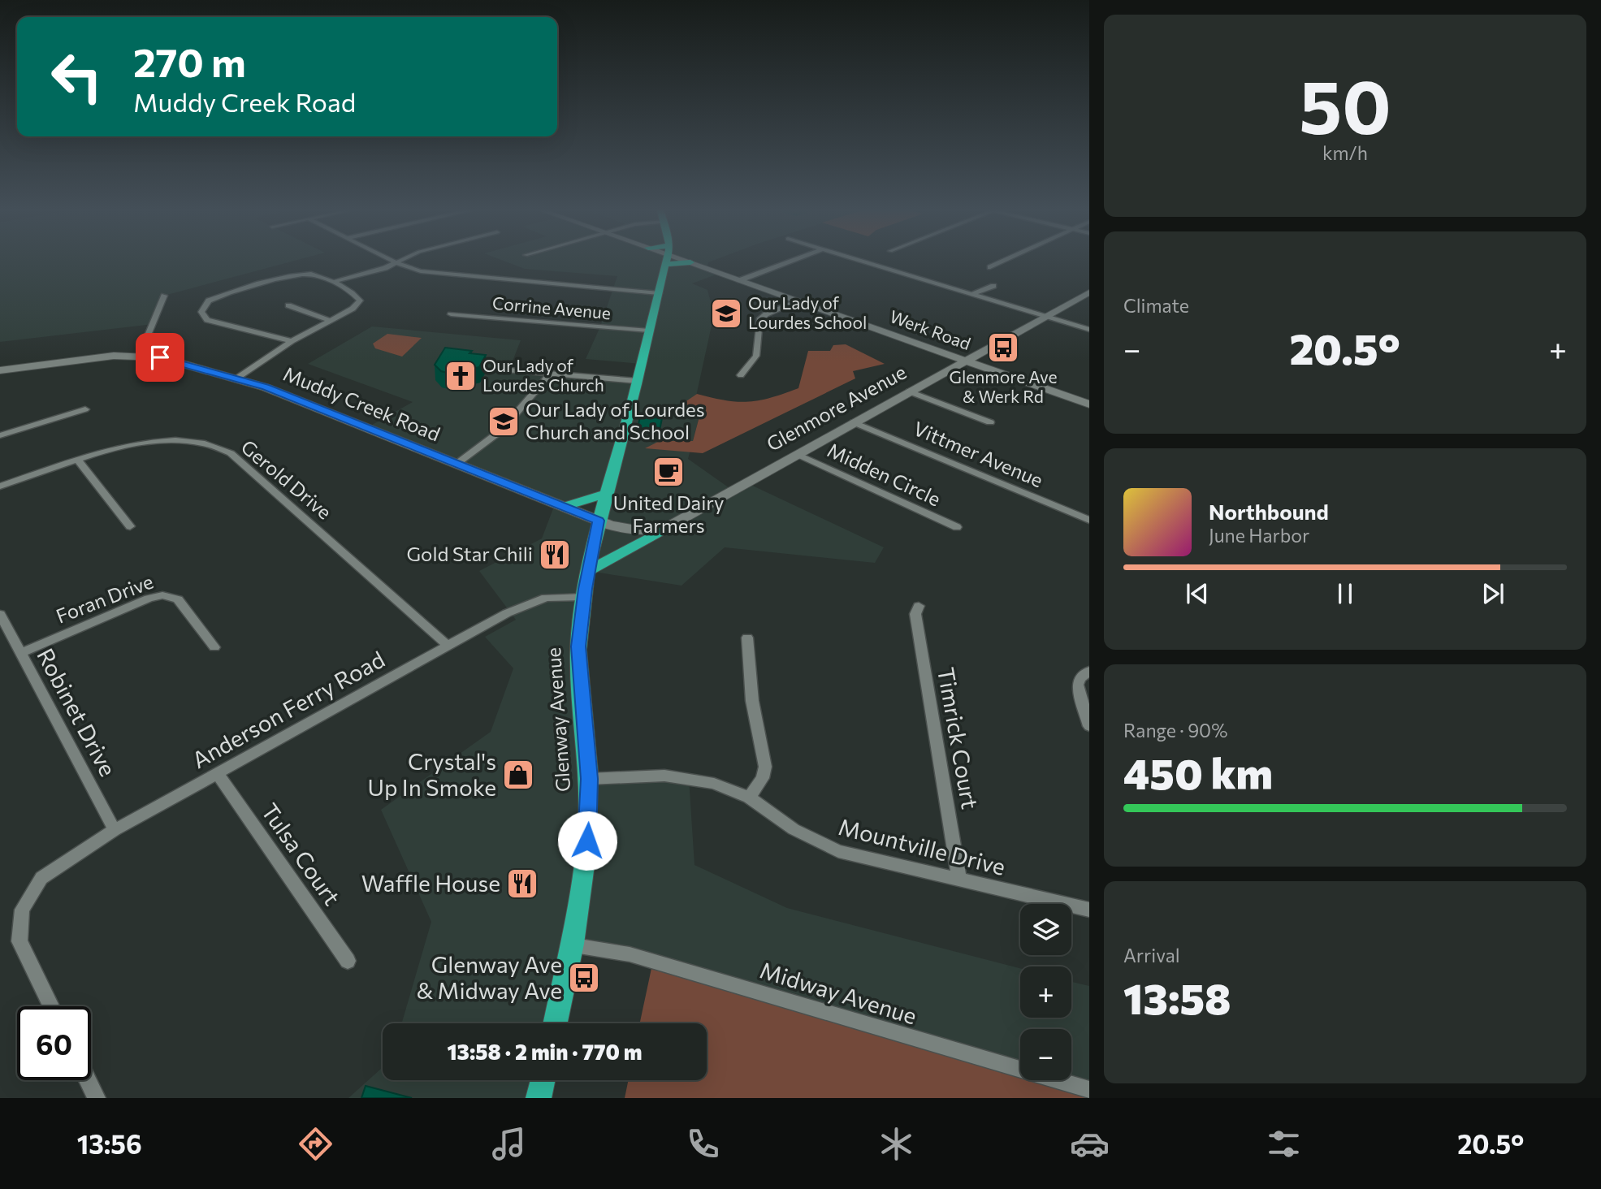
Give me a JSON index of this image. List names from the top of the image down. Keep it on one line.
{"streets":{"main road":["Glenway Avenue"],"street":["Corrine Avenue","Werk Road","Muddy Creek Road","Glenmore Avenue","Vittmer Avenue","Midden Circle","Gerold Drive","Foran Drive","Anderson Ferry Road","Robinet Drive","Timrick Court","Mountville Drive","Tulsa Court","Midway Avenue"]},"crossings":[["Corrine Avenue","Glenway Avenue"],["Werk Road","Glenmore Avenue"],["Muddy Creek Road","Glenway Avenue"],["Glenmore Avenue","Vittmer Avenue"],["Glenmore Avenue","Midden Circle"],["Gerold Drive","Anderson Ferry Road"],["Foran Drive","Robinet Drive"],["Anderson Ferry Road","Robinet Drive"],["Anderson Ferry Road","Glenway Avenue"],["Anderson Ferry Road","Tulsa Court"],["Glenway Avenue","Mountville Drive"],["Glenway Avenue","Midway Avenue"],["Timrick Court","Mountville Drive"]],"places":{"school or university":["Our Lady of Lourdes School","Our Lady of Lourdes Church and School"],"bus stop":["Glenmore Ave & Werk Rd","Glenway Ave & Midway Ave"],"church":["Our Lady of Lourdes Church"],"cafe":["United Dairy Farmers"],"restaurant":["Gold Star Chili","Waffle House"],"shop":["Crystal's Up In Smoke"]},"page":{"tile":[["50","km/h"],"Climate",["Range · 90%","450 km"],["Arrival","13:58"]],"turn":["270 m","Muddy Creek Road"],"heat":["−","20.5°","+"],"song":["Northbound","June Harbor"],"map_buttons":["+","−"],"limit":"60","trip":"13:58 · 2 min · 770 m","tabs":["13:56","20.5°"]}}
